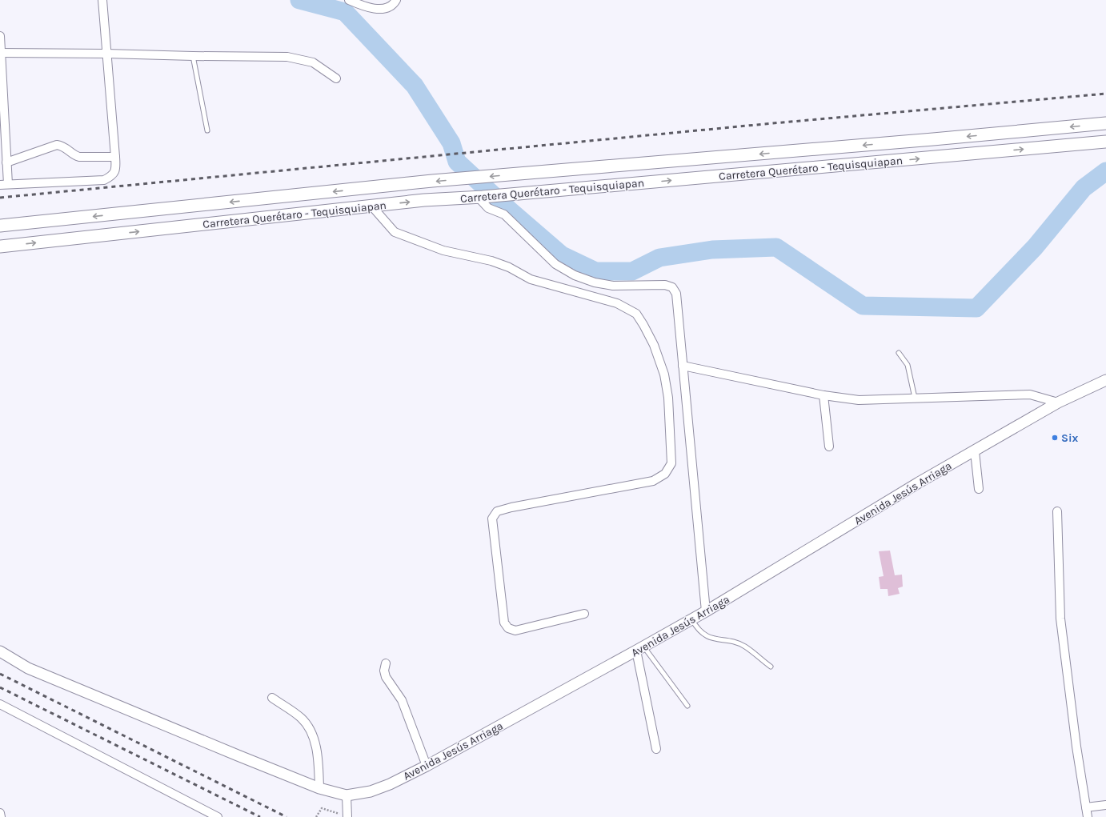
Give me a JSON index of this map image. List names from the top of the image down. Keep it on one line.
{"streets":{"main road":["Carretera Querétaro - Tequisquiapan"],"street":["Avenida Jesús Arriaga"]},"places":["Six"]}
